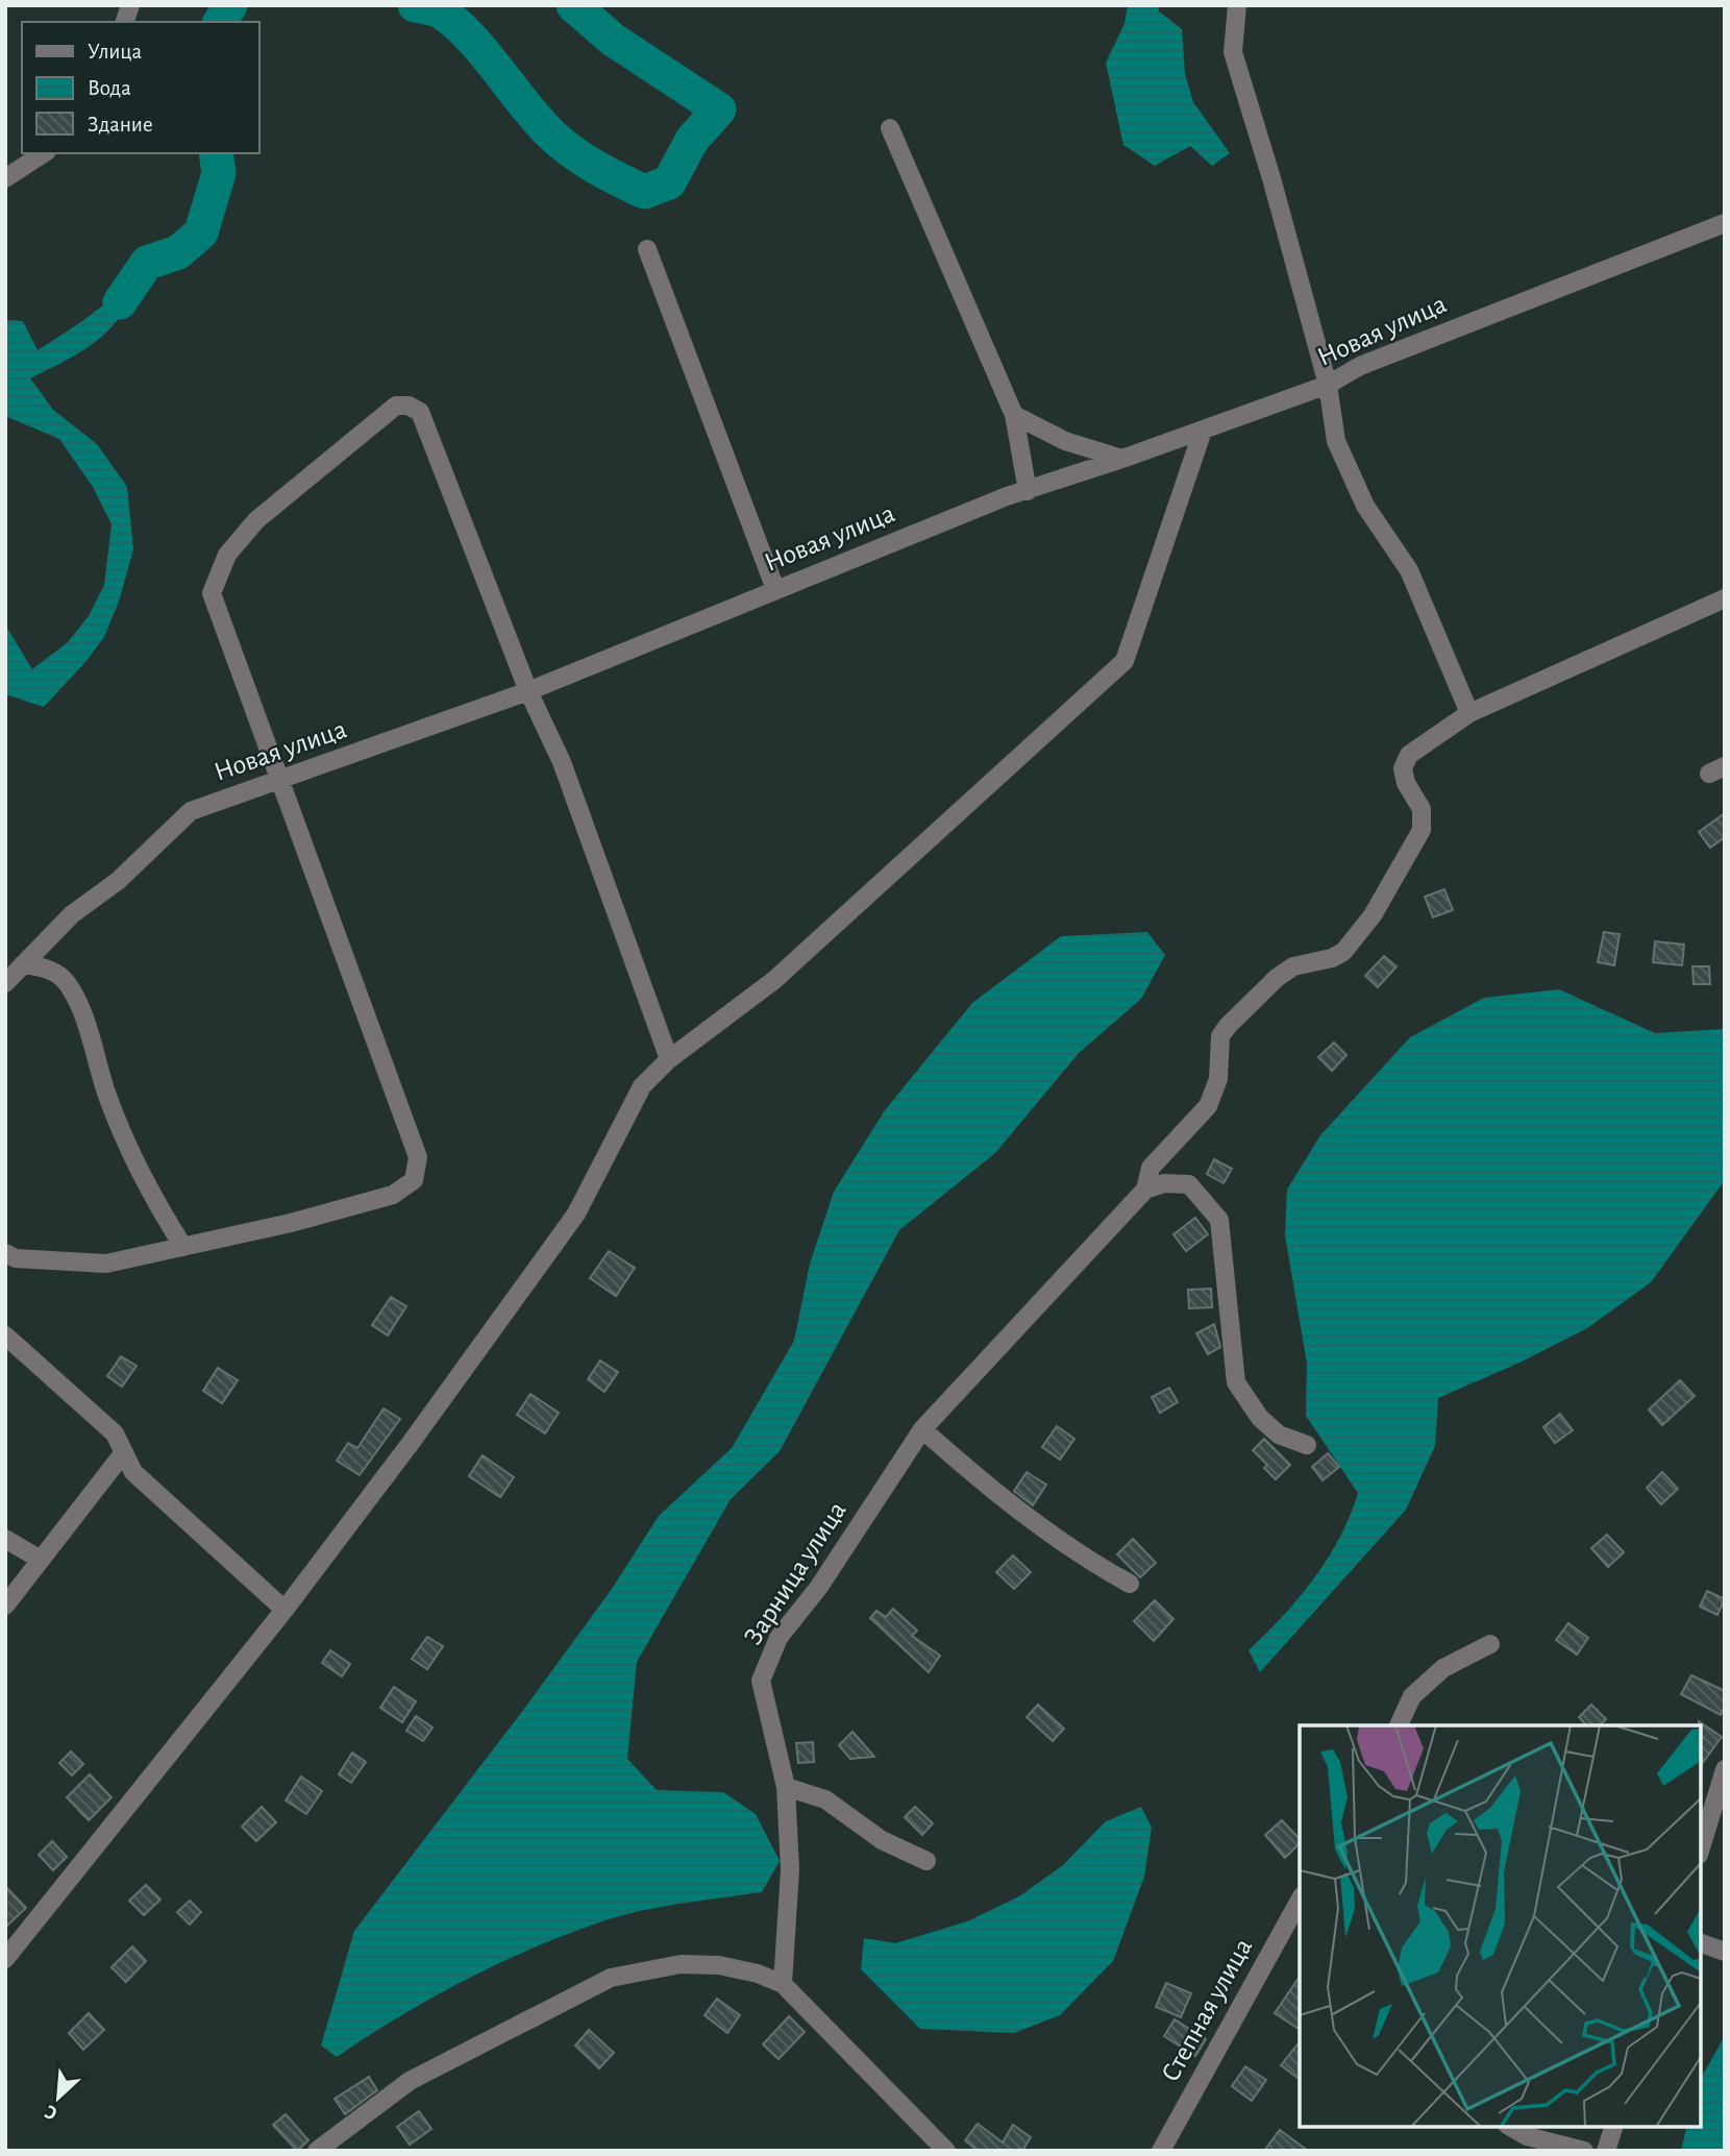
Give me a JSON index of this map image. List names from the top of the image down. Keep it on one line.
{"streets":{"street":["Новая улица","Зарница улица","Степная улица"]},"legend":["Улица","Вода","Здание"],"north":"bottom left"}
